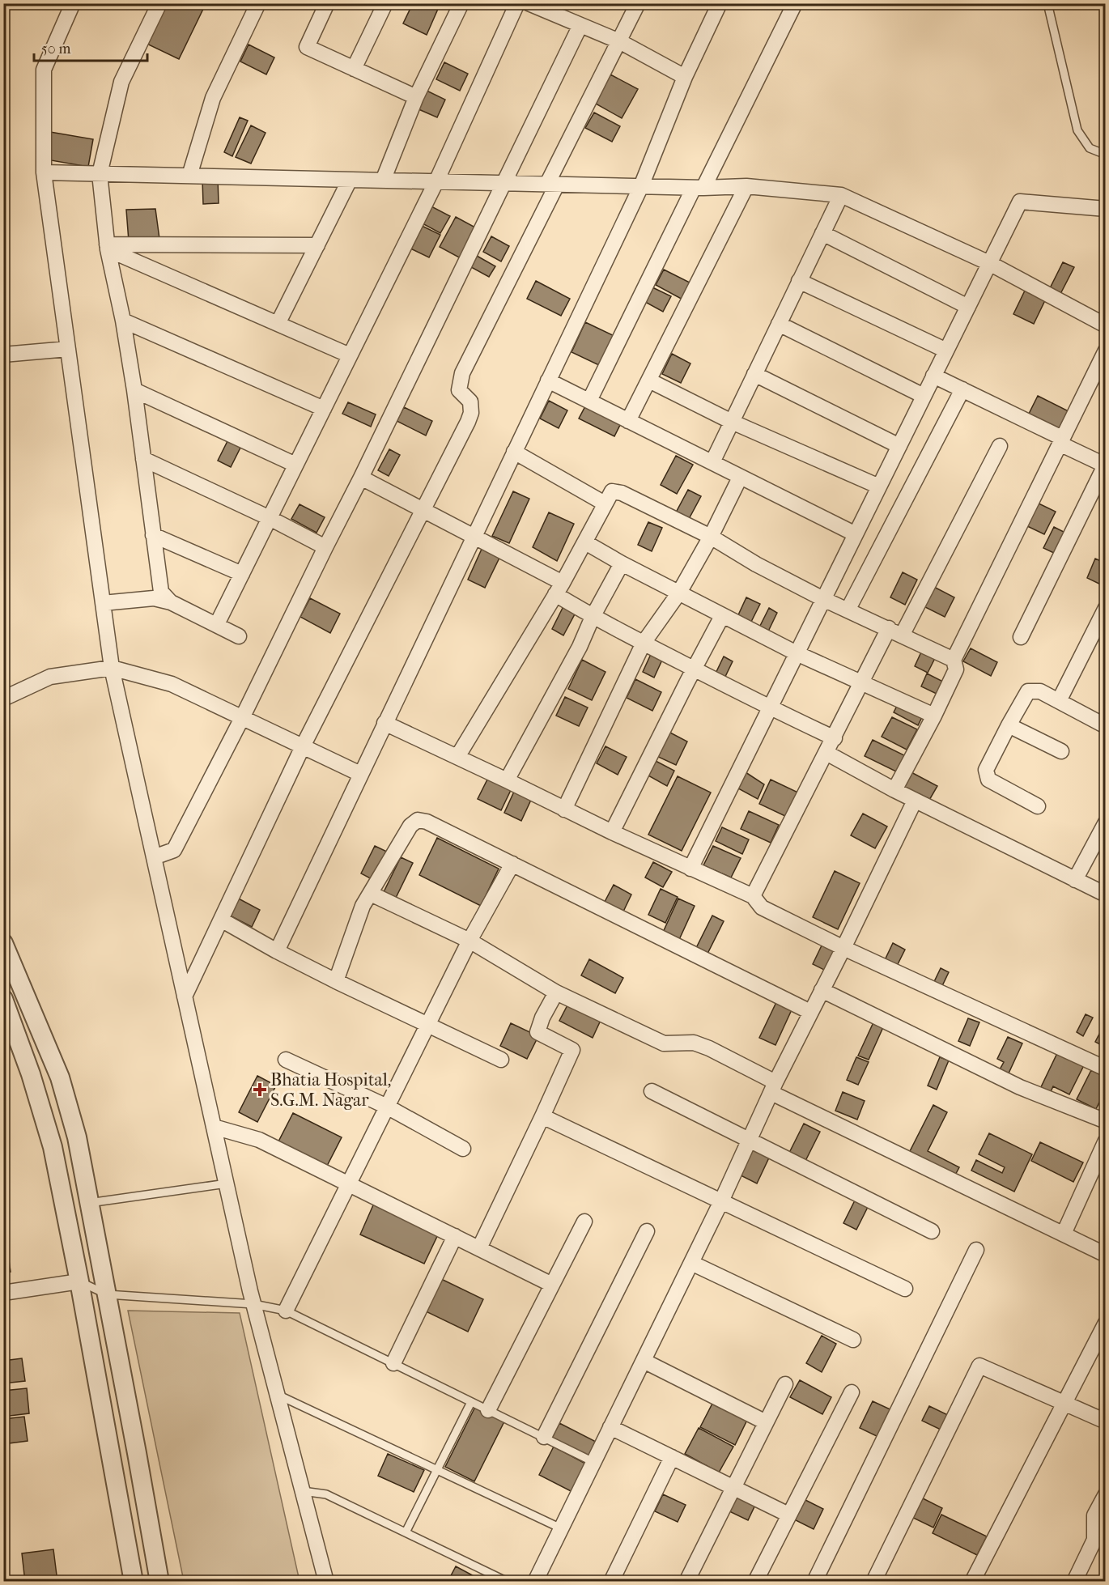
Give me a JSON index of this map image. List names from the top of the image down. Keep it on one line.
{"places":{"health":["Bhatia Hospital, S.G.M. Nagar"]},"scale_bar":"50 m"}
